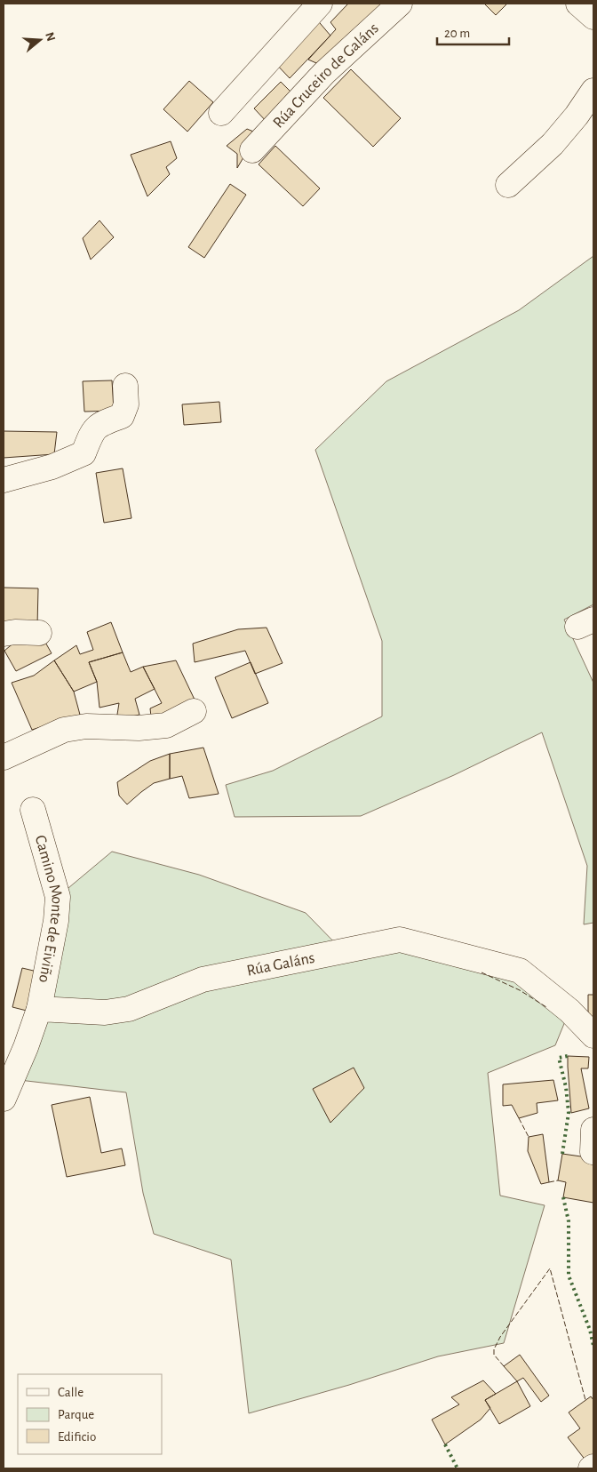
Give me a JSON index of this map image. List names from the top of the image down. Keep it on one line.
{"streets":{"street":["Rúa Cruceiro de Galáns","Camino Monte de Eiviño","Rúa Galáns"]},"crossings":[["Camino Monte de Eiviño","Rúa Galáns"]],"legend":["Calle","Parque","Edificio"],"scale_bar":"20 m","north":"right"}
